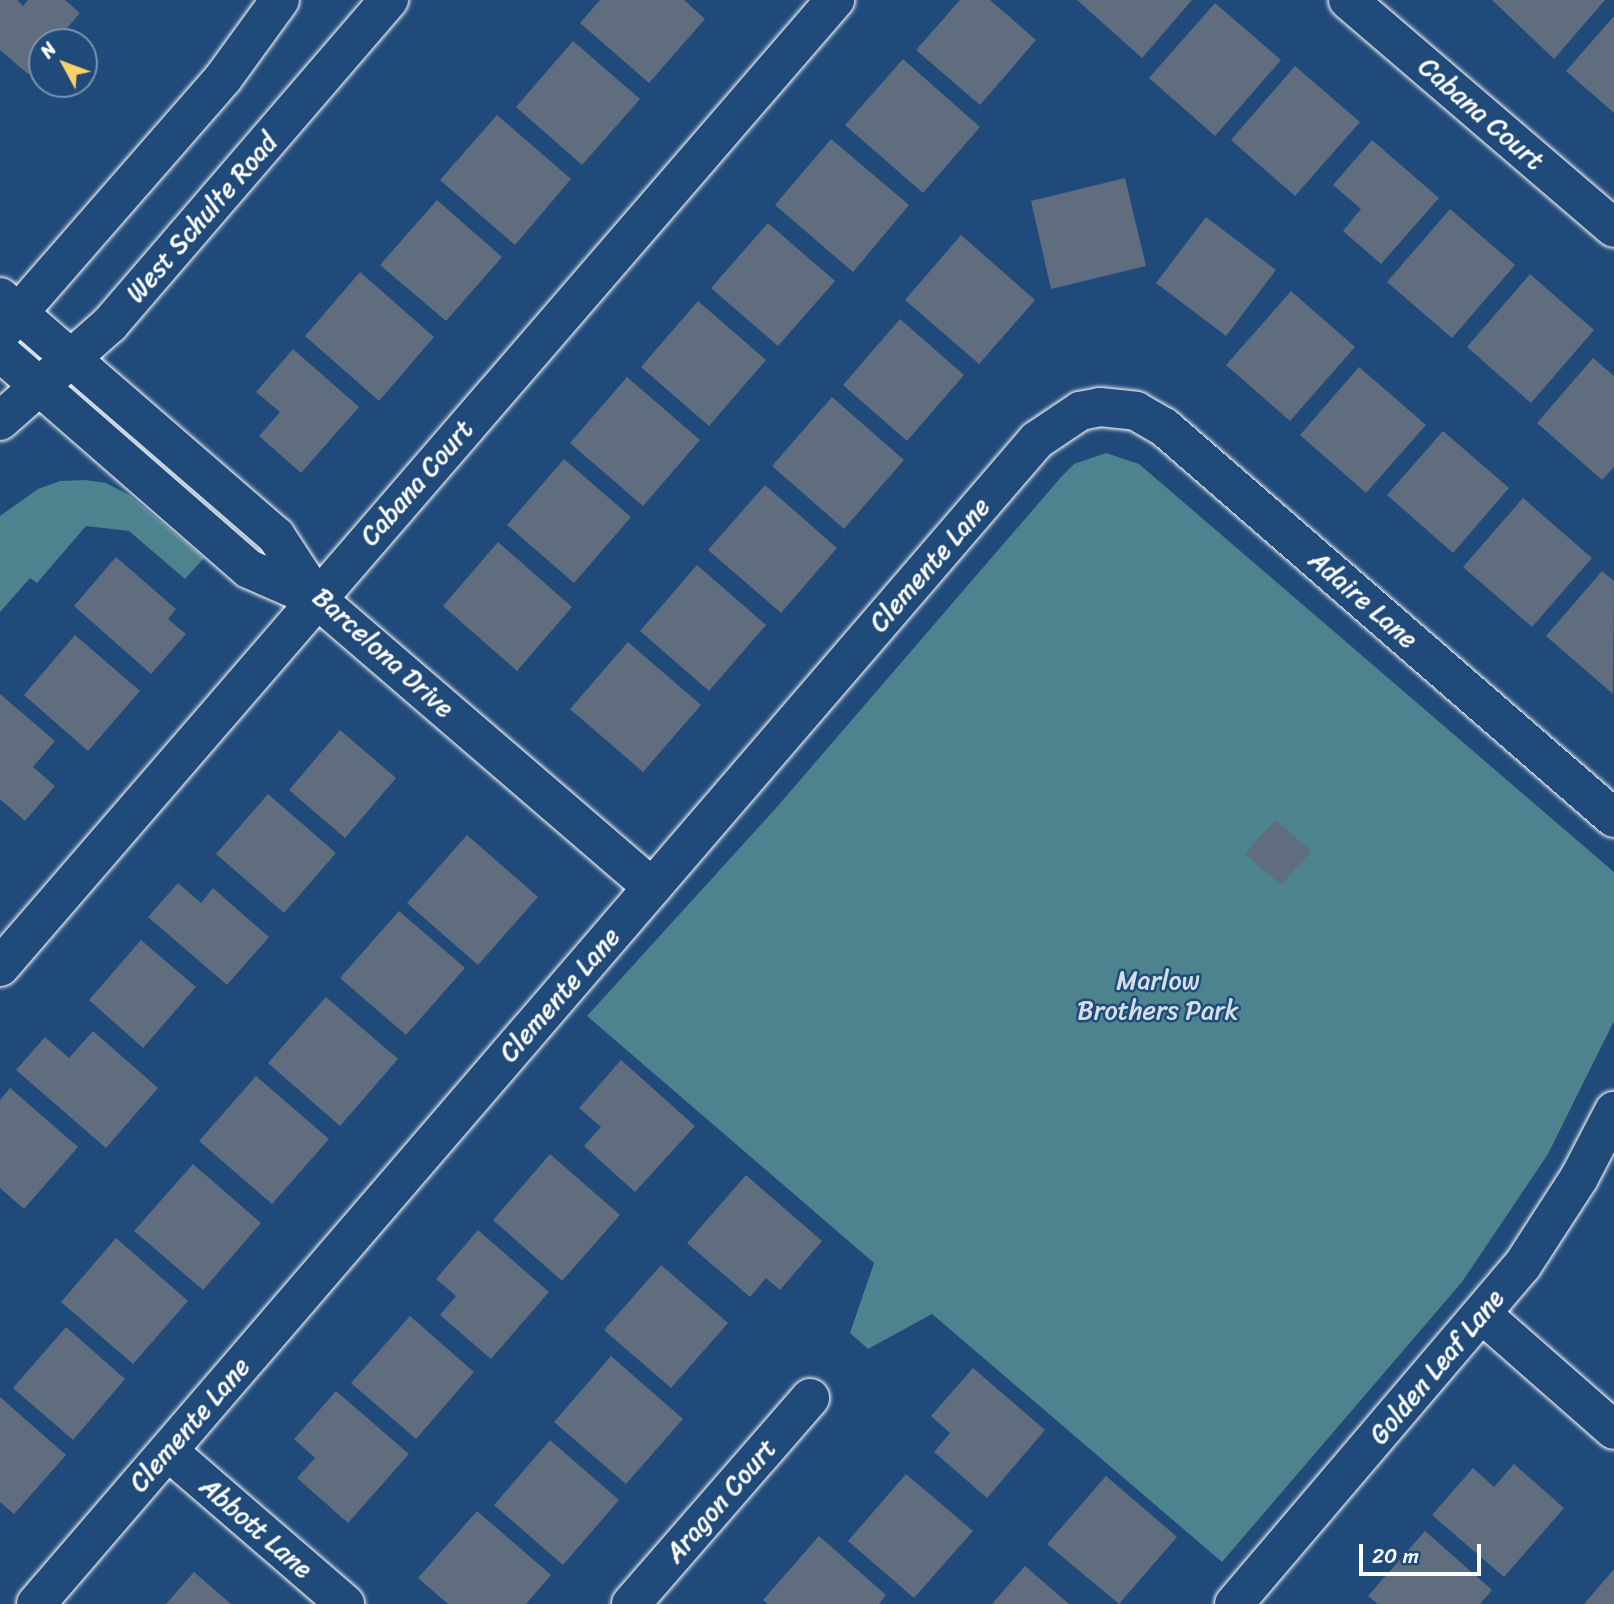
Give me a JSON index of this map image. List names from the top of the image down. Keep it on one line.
{"streets":{"street":["Cabana Court","West Schulte Road","Clemente Lane","Adaire Lane","Barcelona Drive","Golden Leaf Lane","Aragon Court","Abbott Lane"]},"crossings":[["Cabana Court","Barcelona Drive"],["West Schulte Road","Barcelona Drive"],["Clemente Lane","Adaire Lane"],["Clemente Lane","Barcelona Drive"],["Clemente Lane","Abbott Lane"]],"parks":["Marlow Brothers Park"],"scale_bar":"20 m","north":"top left"}
